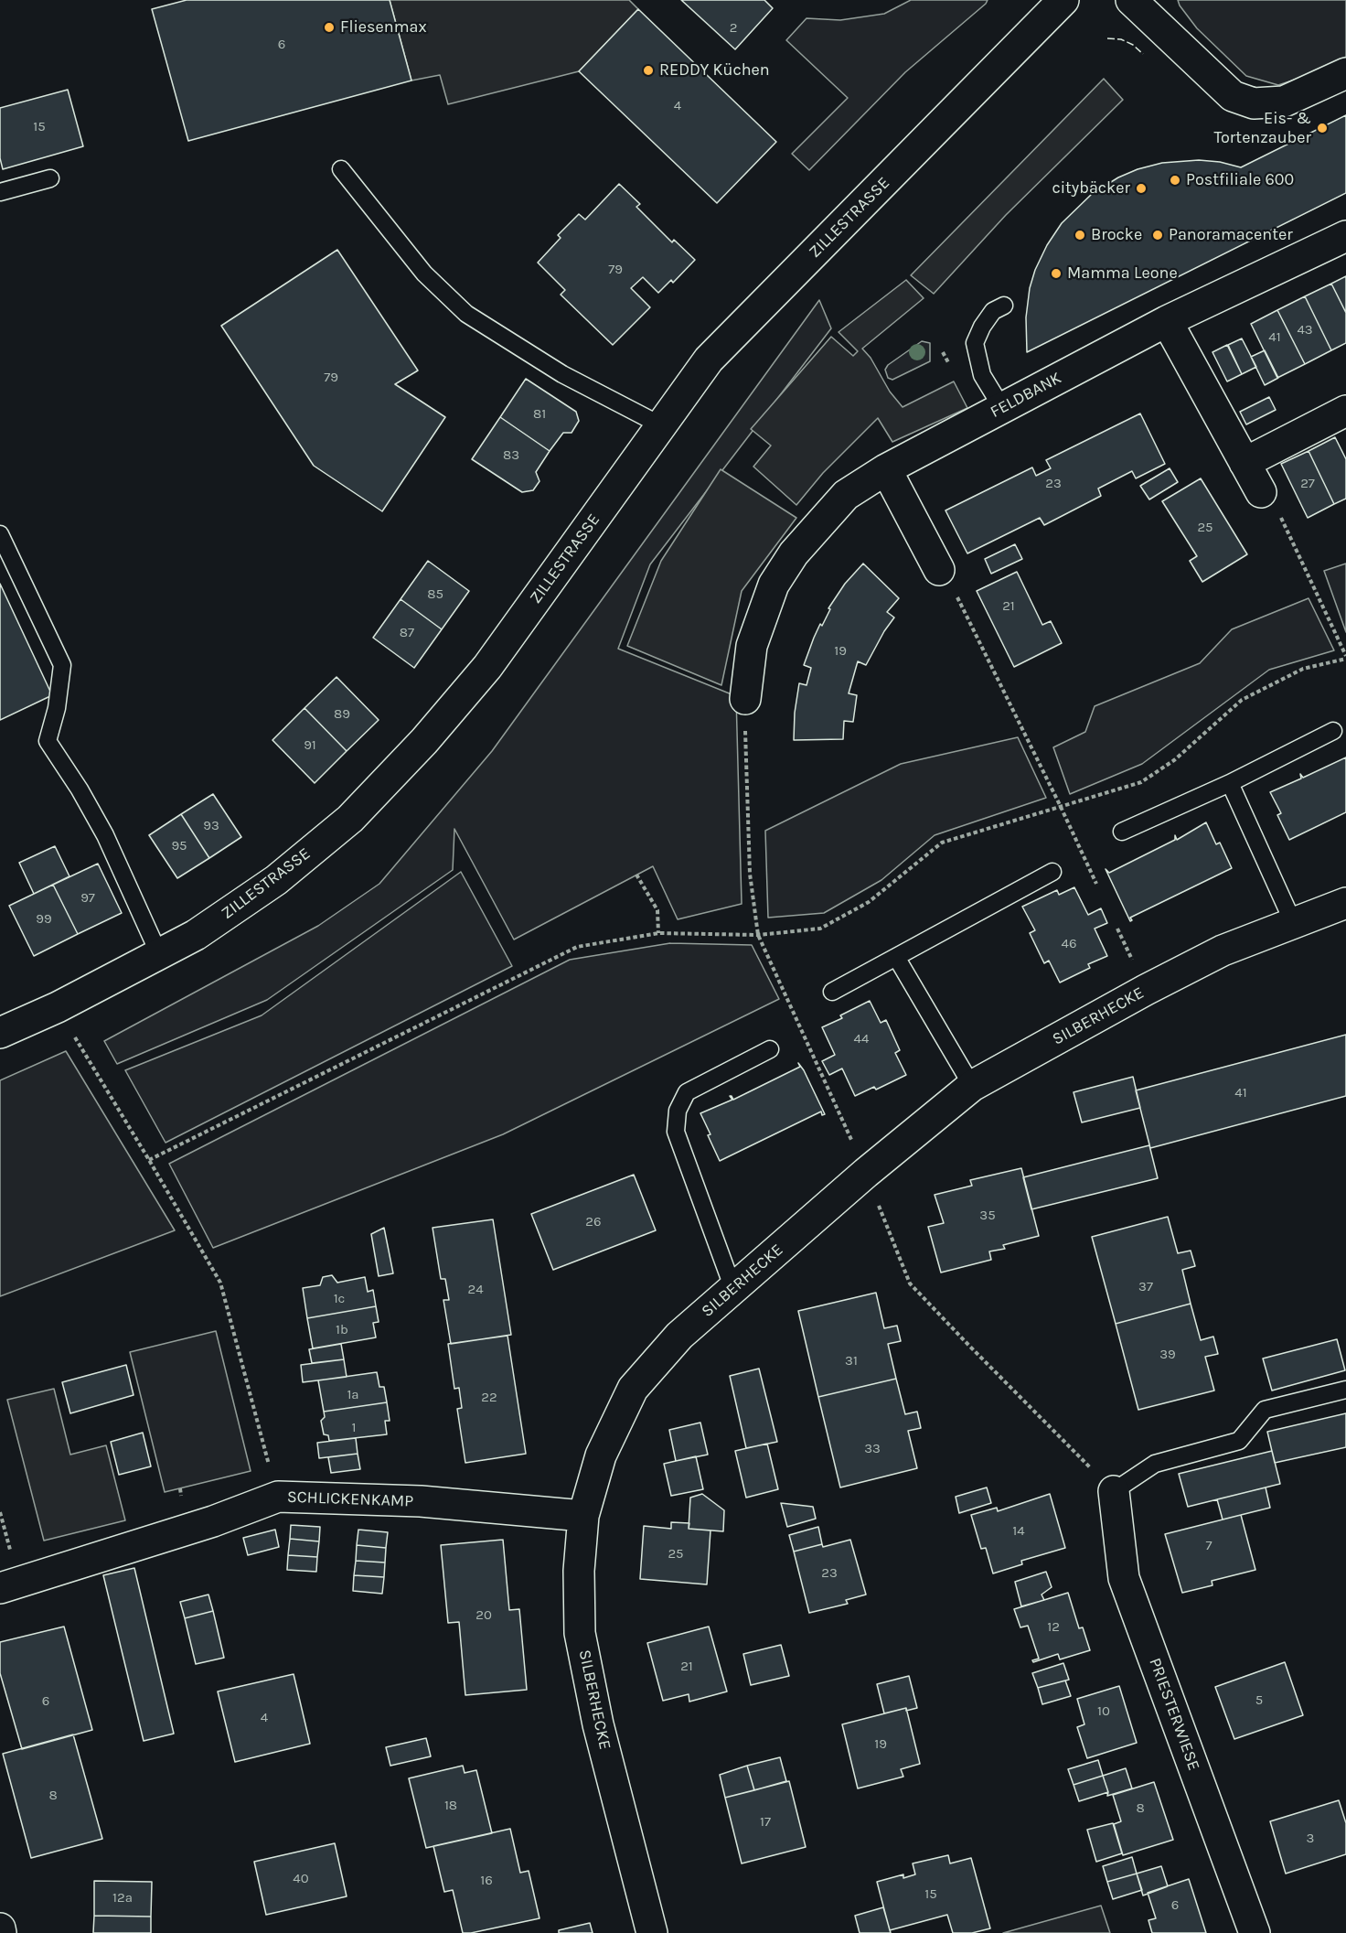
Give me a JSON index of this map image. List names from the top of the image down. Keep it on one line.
{"streets":{"street":["ZILLESTRASSE","FELDBANK","SILBERHECKE","SCHLICKENKAMP","PRIESTERWIESE"]},"crossings":[["SILBERHECKE","SCHLICKENKAMP"]],"places":["Fliesenmax","REDDY Küchen","Eis- & Tortenzauber","Postfiliale 600","citybäcker","Brocke","Panoramacenter","Mamma Leone"],"house_numbers":["2","6","4","15","79","43","41","79","81","83","23","27","25","85","21","87","19","89","91","93","95","97","99","46","44","41","35","26","37","24","1c","1b","39","31","1a","22","1","33","14","7","25","23","20","12","21","5","6","10","4","19","8","18","8","17","3","40","16","15","12a","6"]}
